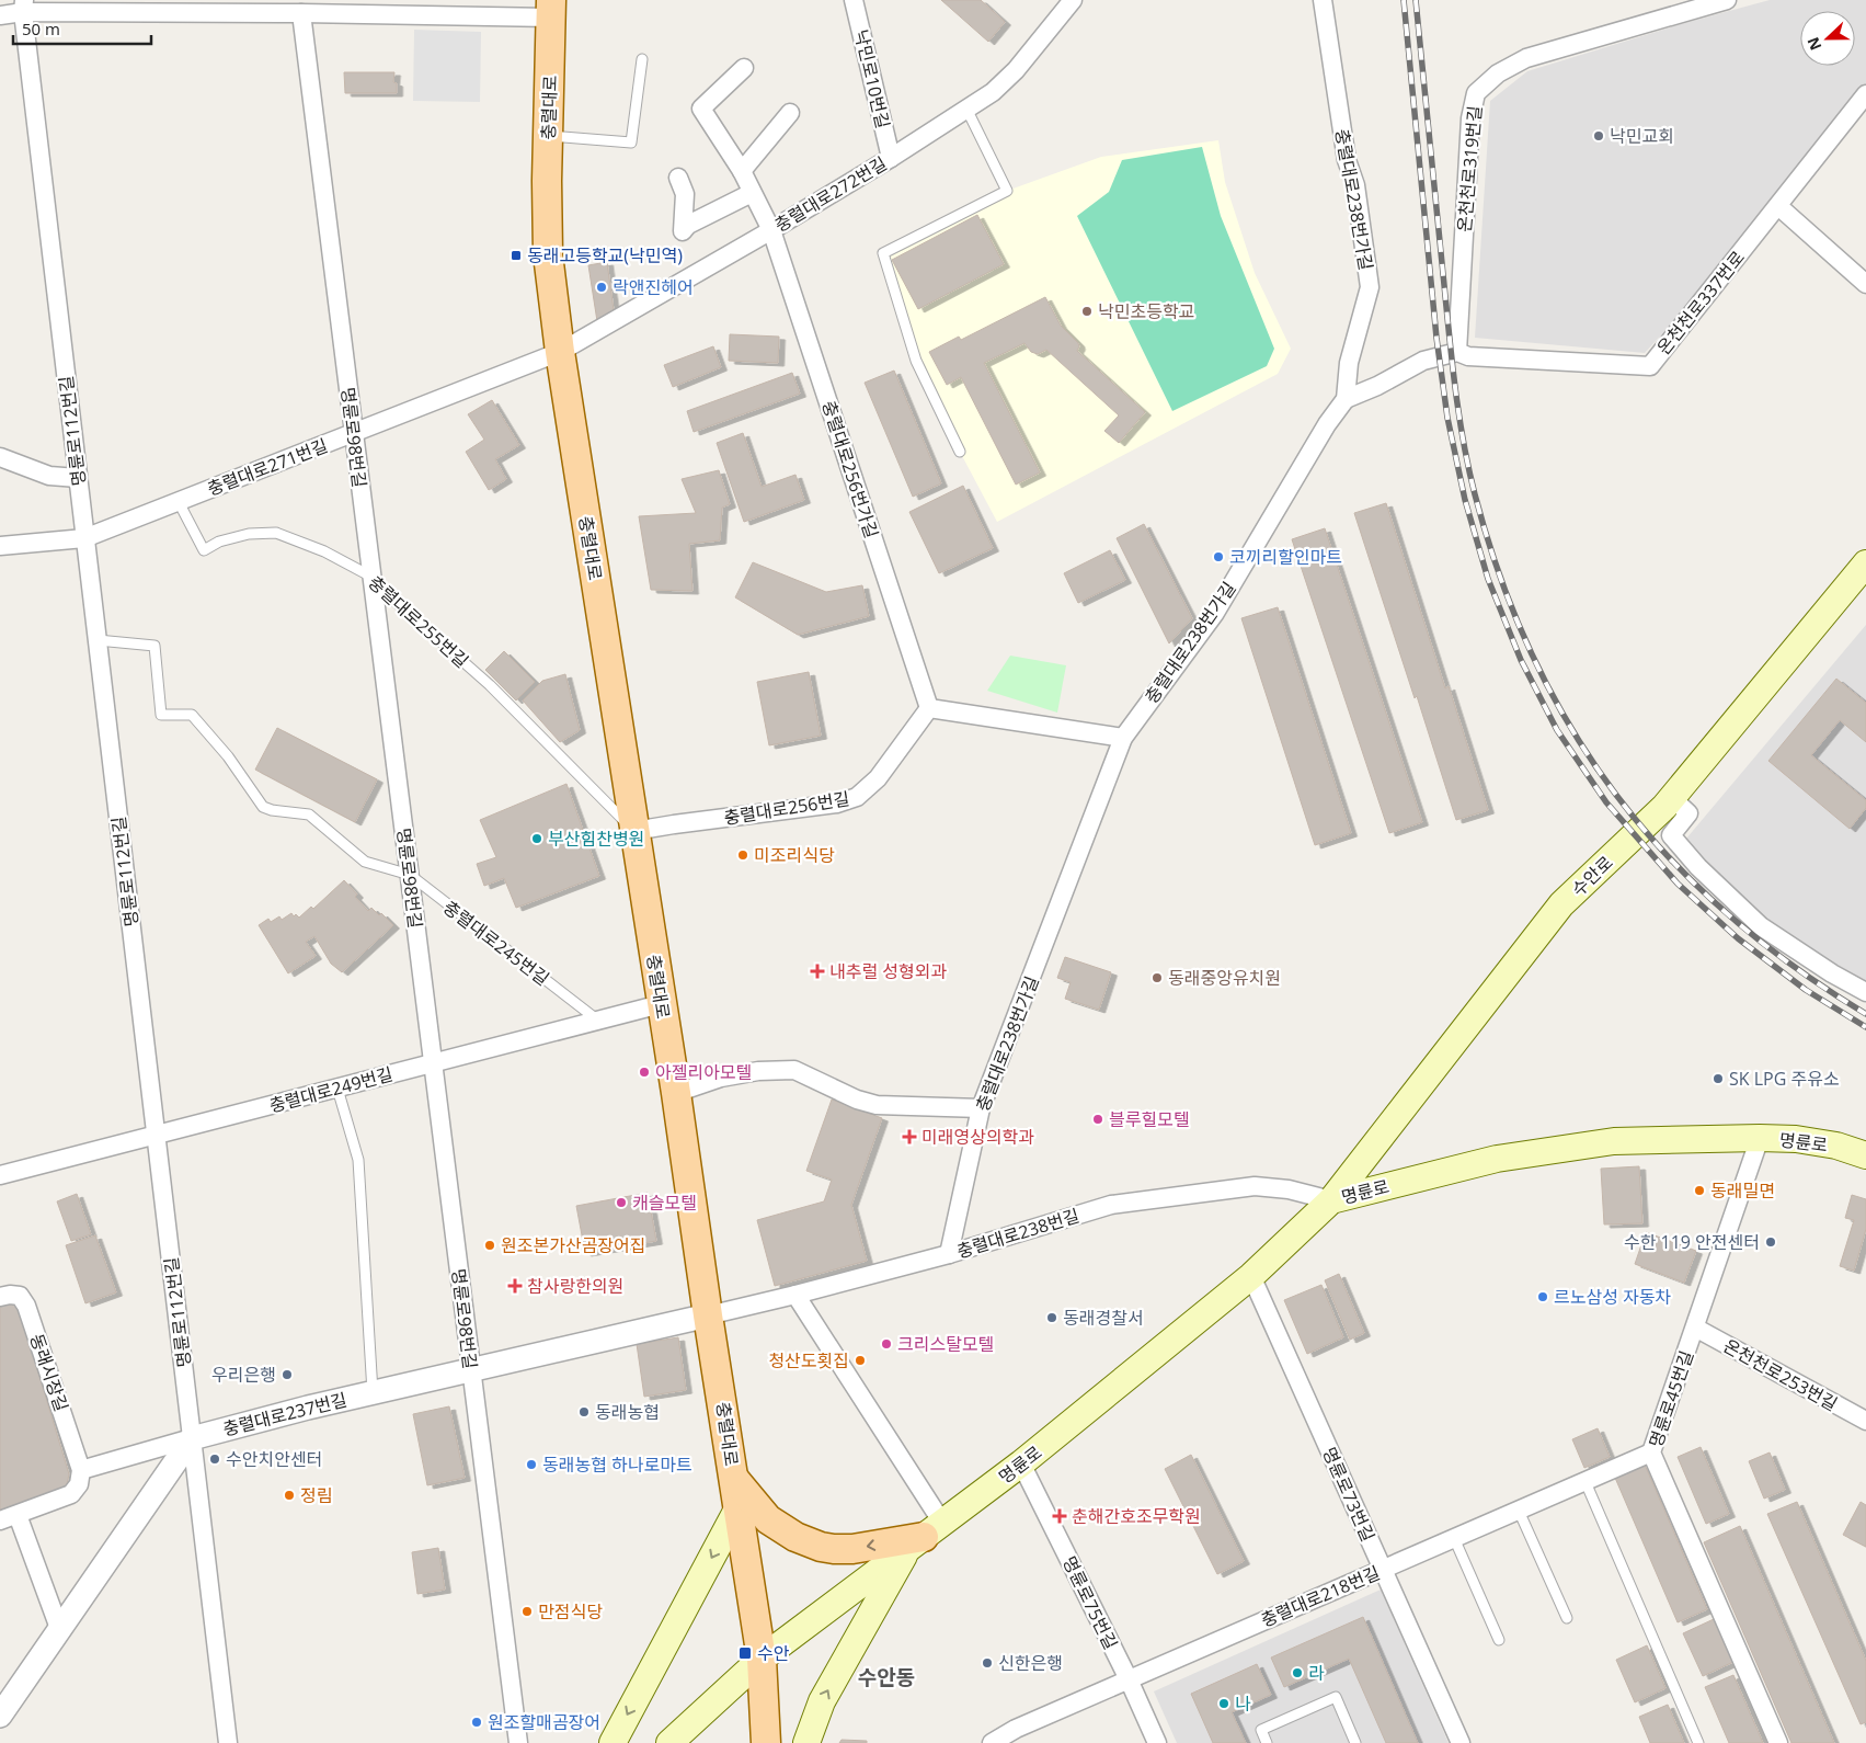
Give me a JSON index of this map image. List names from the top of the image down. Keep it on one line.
{"streets":{"main road":["충렬대로","수안로","명륜로"],"street":["낙민로10번길","온천천로319번길","충렬대로272번길","충렬대로238번가길","온천천로337번로","명륜로112번길","명륜로98번길","충렬대로271번길","충렬대로256번가길","충렬대로256번길","충렬대로249번길","충렬대로238번길","동래시장길","온천천로253번길","명륜로45번길","충렬대로237번길","명륜로73번길","충렬대로218번길","명륜로75번길"],"lane":["충렬대로255번길","충렬대로245번길"]},"crossings":[["낙민로10번길","충렬대로272번길"],["충렬대로","충렬대로272번길"],["충렬대로","충렬대로271번길"],["충렬대로","충렬대로255번길"],["충렬대로","충렬대로256번길"],["충렬대로","충렬대로249번길"],["충렬대로","명륜로"],["충렬대로","충렬대로238번길"],["충렬대로","충렬대로237번길"],["온천천로319번길","온천천로337번로"],["충렬대로272번길","충렬대로271번길"],["충렬대로272번길","충렬대로256번가길"],["충렬대로238번가길","온천천로337번로"],["충렬대로238번가길","충렬대로238번길"],["명륜로112번길","충렬대로271번길"],["명륜로112번길","충렬대로245번길"],["명륜로112번길","충렬대로249번길"],["명륜로112번길","충렬대로237번길"],["명륜로98번길","충렬대로271번길"],["명륜로98번길","충렬대로255번길"],["명륜로98번길","충렬대로245번길"],["명륜로98번길","충렬대로249번길"],["명륜로98번길","충렬대로237번길"],["충렬대로271번길","충렬대로255번길"],["충렬대로256번가길","충렬대로256번길"],["충렬대로255번길","충렬대로256번길"],["수안로","명륜로"],["수안로","충렬대로238번길"],["충렬대로245번길","충렬대로249번길"],["명륜로","충렬대로238번길"],["명륜로","명륜로45번길"],["명륜로","명륜로73번길"],["명륜로","명륜로75번길"],["충렬대로238번길","충렬대로237번길"],["온천천로253번길","명륜로45번길"],["명륜로45번길","충렬대로218번길"],["명륜로73번길","충렬대로218번길"],["충렬대로218번길","명륜로75번길"]],"districts":["수안동"],"places":{"other":["낙민교회","락앤진헤어","낙민초등학교","코끼리할인마트","부산힘찬병원","미조리식당","동래중앙유치원","아젤리아모텔","SK LPG 주유소","블루힐모텔","동래밀면","캐슬모텔","수한 119 안전센터","원조본가산곰장어집","르노삼성 자동차","동래경찰서","크리스탈모텔","청산도횟집","우리은행","동래농협","수안치안센터","동래농협 하나로마트","정림","만점식당","신한은행","라","나","원조할매곰장어"],"transit":["동래고등학교(낙민역)","수안"],"health":["내추럴 성형외과","미래영상의학과","참사랑한의원","춘해간호조무학원"]},"scale_bar":"50 m","north":"left"}
